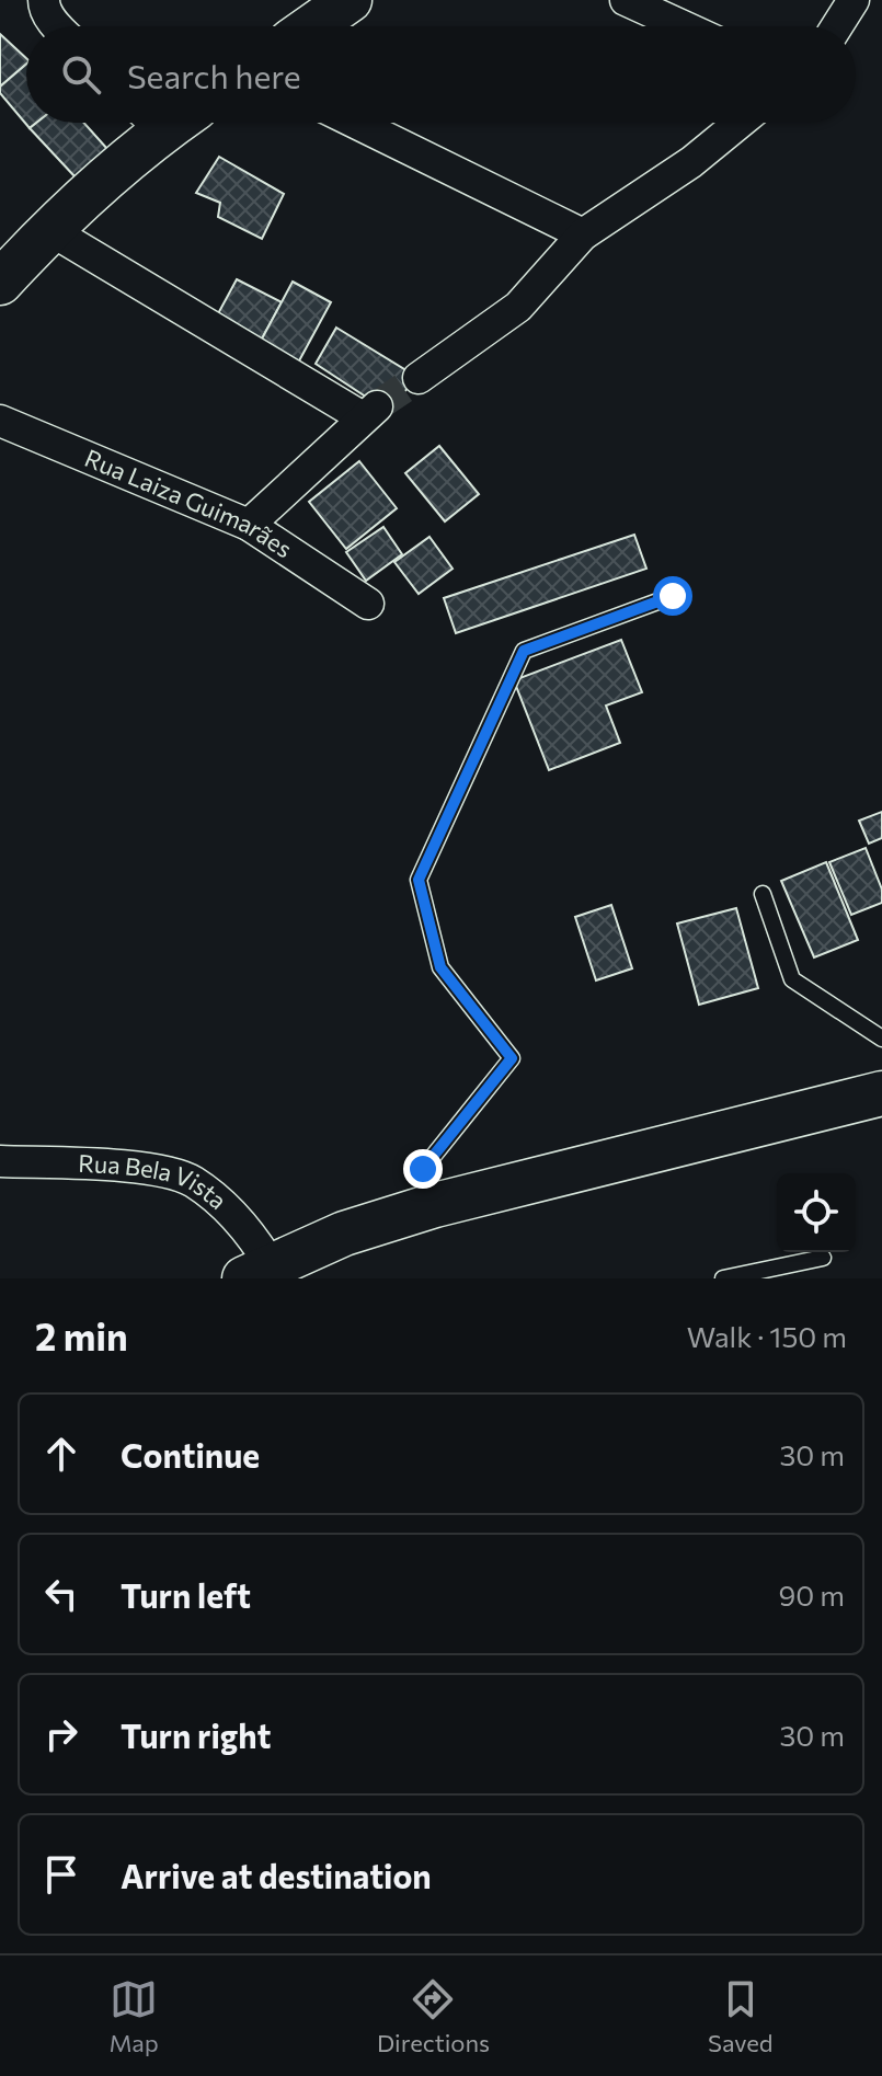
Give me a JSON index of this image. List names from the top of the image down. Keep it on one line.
{"streets":{"street":["Rua Laiza Guimarães","Rua Bela Vista"]},"page":{"search":"Search here","heading":["2 min","Walk · 150 m"],"list":[["Continue","30 m"],["Turn left","90 m"],["Turn right","30 m"],"Arrive at destination"],"nav":["Map","Directions","Saved"]}}
